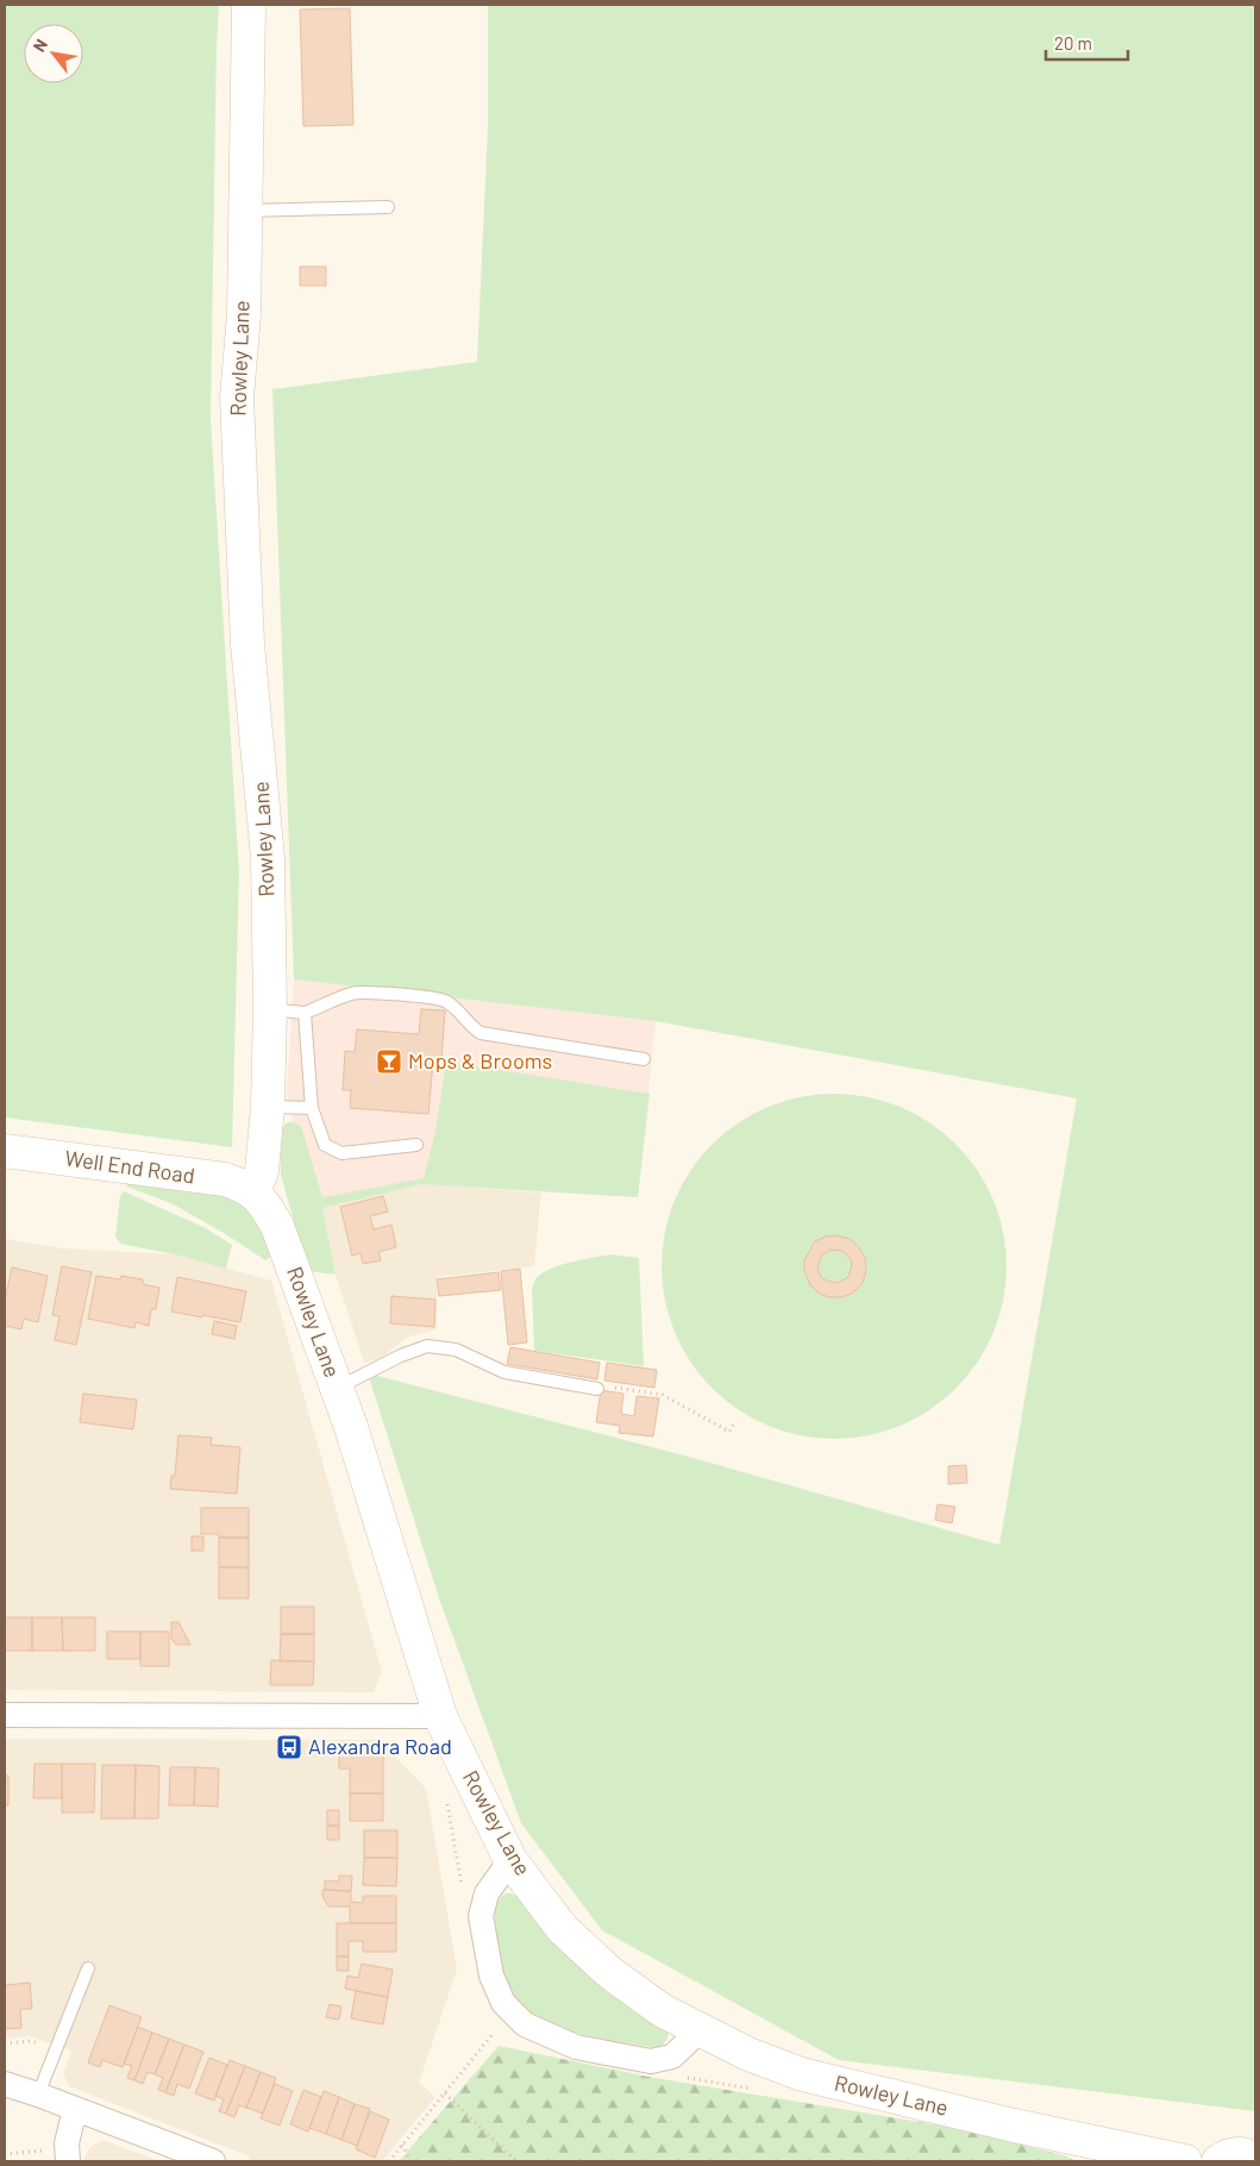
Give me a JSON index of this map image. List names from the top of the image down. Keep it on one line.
{"streets":{"street":["Rowley Lane","Well End Road"]},"crossings":[["Rowley Lane","Well End Road"]],"places":{"bar":["Mops & Brooms"],"bus stop":["Alexandra Road"]},"scale_bar":"20 m","north":"top left"}
